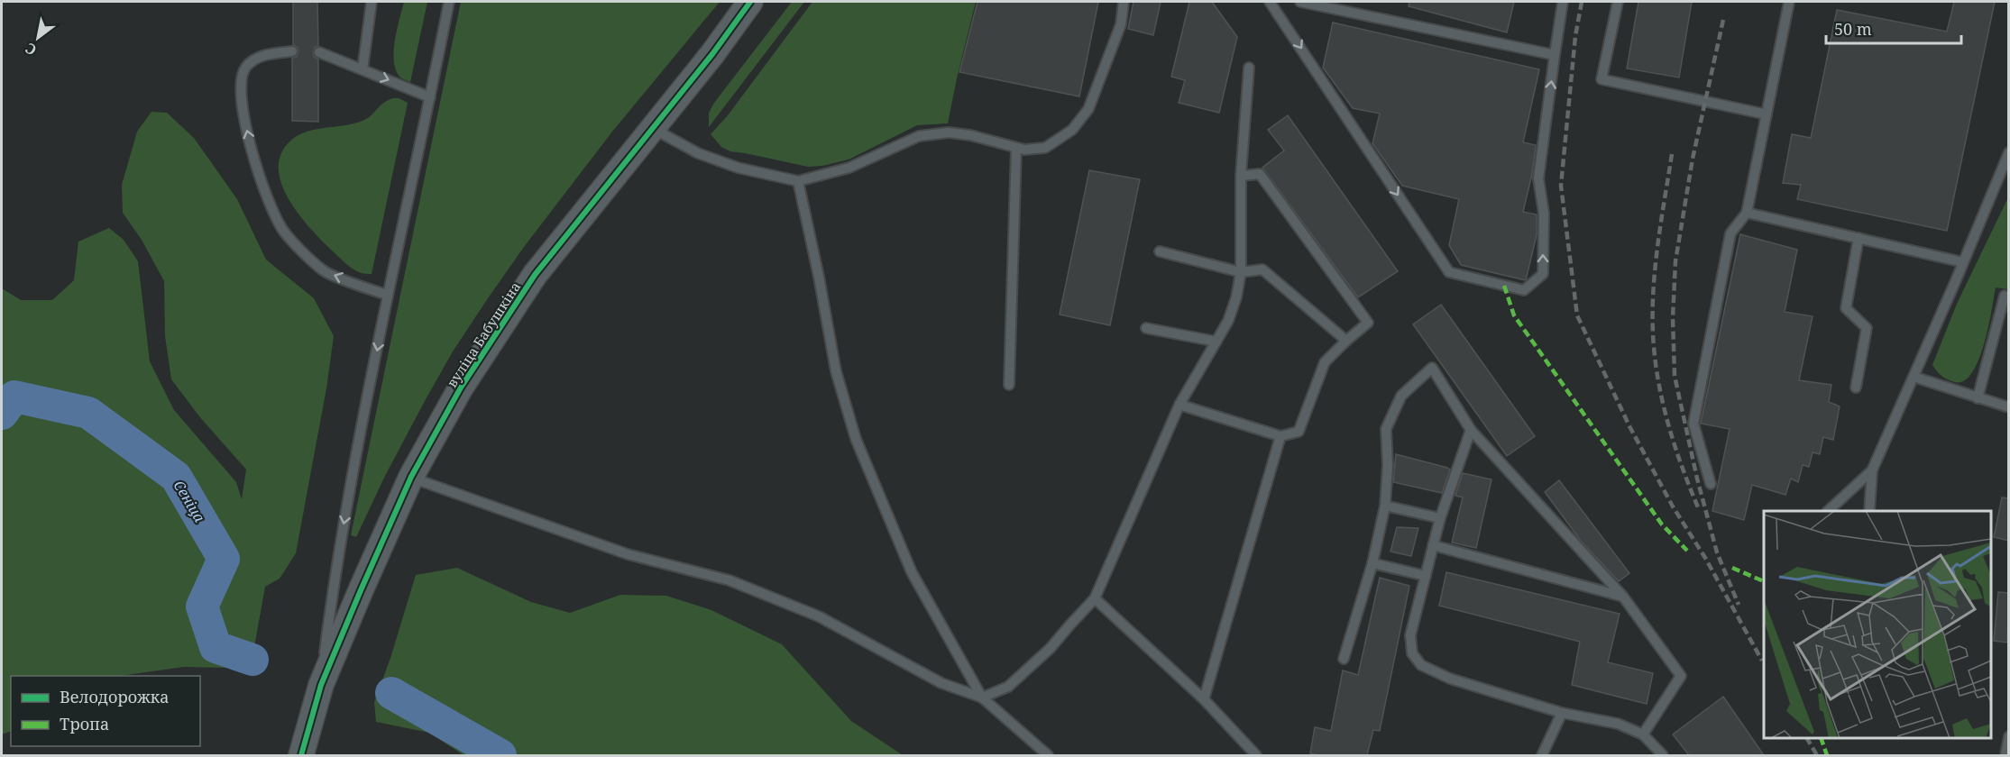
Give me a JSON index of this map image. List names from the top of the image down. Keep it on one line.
{"streets":{"street":["вуліца Бабушкіна"]},"water":["Сеніца"],"legend":["Велодорожка","Тропа"],"scale_bar":"50 m","north":"bottom left"}
